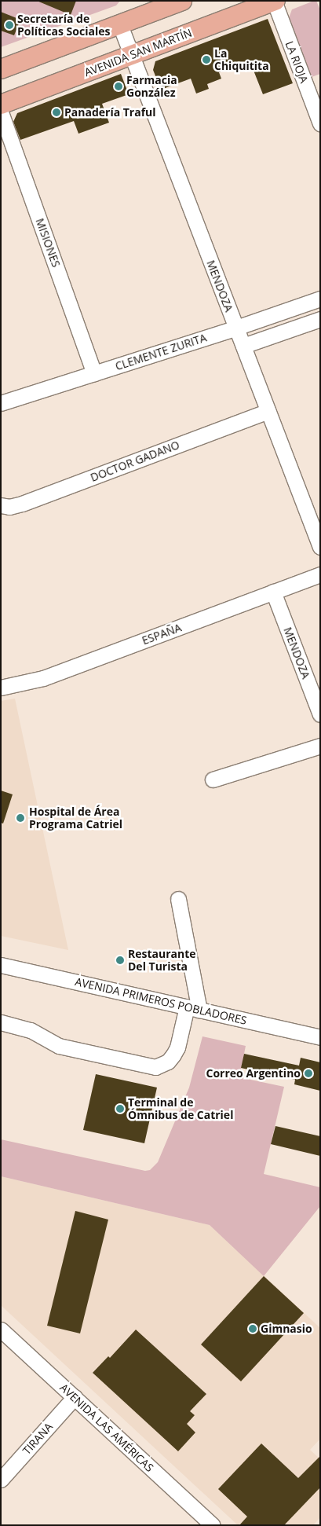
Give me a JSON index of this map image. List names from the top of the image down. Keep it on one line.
{"streets":{"main road":["AVENIDA SAN MARTÍN"],"street":["LA RIOJA","MISIONES","MENDOZA","CLEMENTE ZURITA","DOCTOR GADANO","ESPAÑA","AVENIDA PRIMEROS POBLADORES","AVENIDA LAS AMÉRICAS","TIRANA"]},"crossings":[["AVENIDA SAN MARTÍN","LA RIOJA"],["AVENIDA SAN MARTÍN","MENDOZA"],["MISIONES","CLEMENTE ZURITA"],["MENDOZA","CLEMENTE ZURITA"],["MENDOZA","DOCTOR GADANO"],["MENDOZA","ESPAÑA"],["AVENIDA LAS AMÉRICAS","TIRANA"]],"places":["Secretaría de Políticas Sociales","La Chiquitita","Farmacia González","Panadería Traful","Hospital de Área Programa Catriel","Restaurante Del Turista","Correo Argentino","Terminal de Ómnibus de Catriel","Gimnasio"]}
